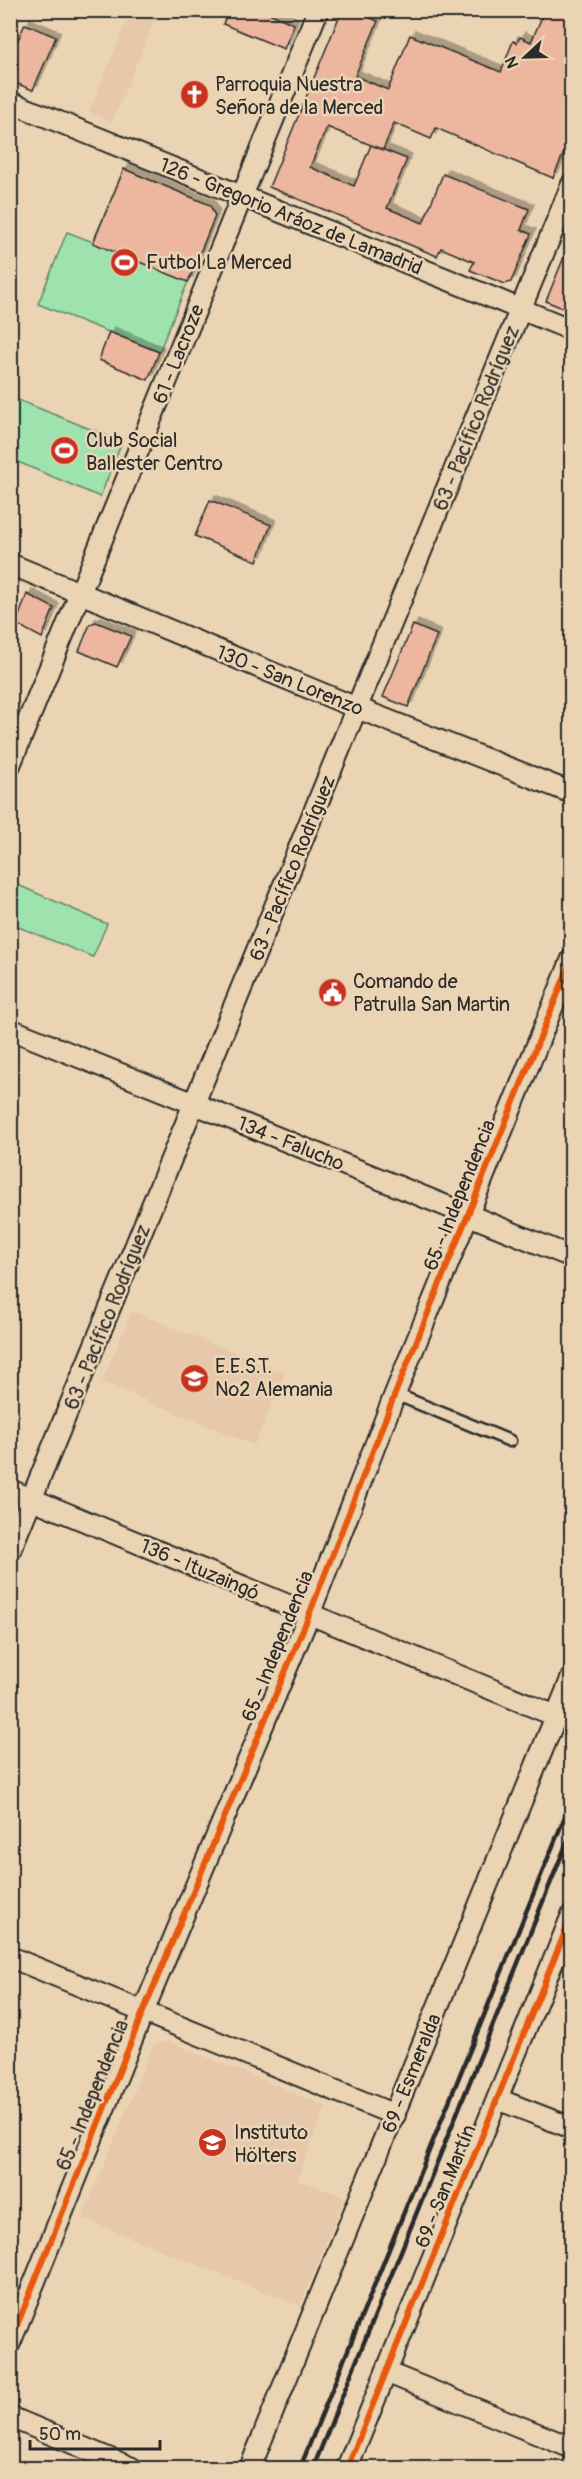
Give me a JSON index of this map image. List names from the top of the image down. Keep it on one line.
{"streets":{"street":["126 - Gregorio Aráoz de Lamadrid","61 - Lacroze","63 - Pacífico Rodríguez","130 - San Lorenzo","134 - Falucho","65 - Independencia","136 - Ituzaingó","69 - Esmeralda","69 - San Martín"]},"crossings":[["126 - Gregorio Aráoz de Lamadrid","61 - Lacroze"],["126 - Gregorio Aráoz de Lamadrid","63 - Pacífico Rodríguez"],["61 - Lacroze","130 - San Lorenzo"],["63 - Pacífico Rodríguez","130 - San Lorenzo"],["63 - Pacífico Rodríguez","134 - Falucho"],["63 - Pacífico Rodríguez","136 - Ituzaingó"],["134 - Falucho","65 - Independencia"],["65 - Independencia","136 - Ituzaingó"],["136 - Ituzaingó","69 - Esmeralda"]],"places":{"church":["Parroquia Nuestra Señora de la Merced"],"sports":["Futbol La Merced","Club Social Ballester Centro"],"public building":["Comando de Patrulla San Martin"],"school or university":["E.E.S.T. Nº2 Alemania","Instituto Hölters"]},"scale_bar":"50 m","north":"left"}
